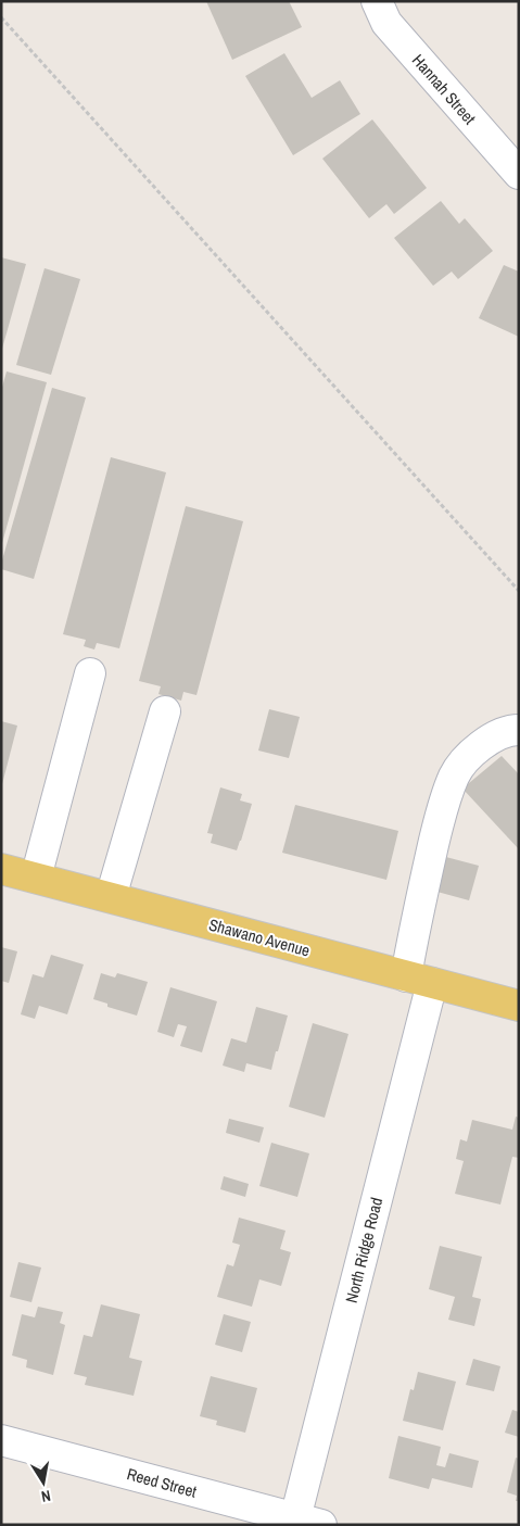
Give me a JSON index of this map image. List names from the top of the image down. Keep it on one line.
{"streets":{"main road":["Shawano Avenue"],"street":["Hannah Street","North Ridge Road","Reed Street"]},"crossings":[["Shawano Avenue","North Ridge Road"],["North Ridge Road","Reed Street"]],"north":"bottom"}
